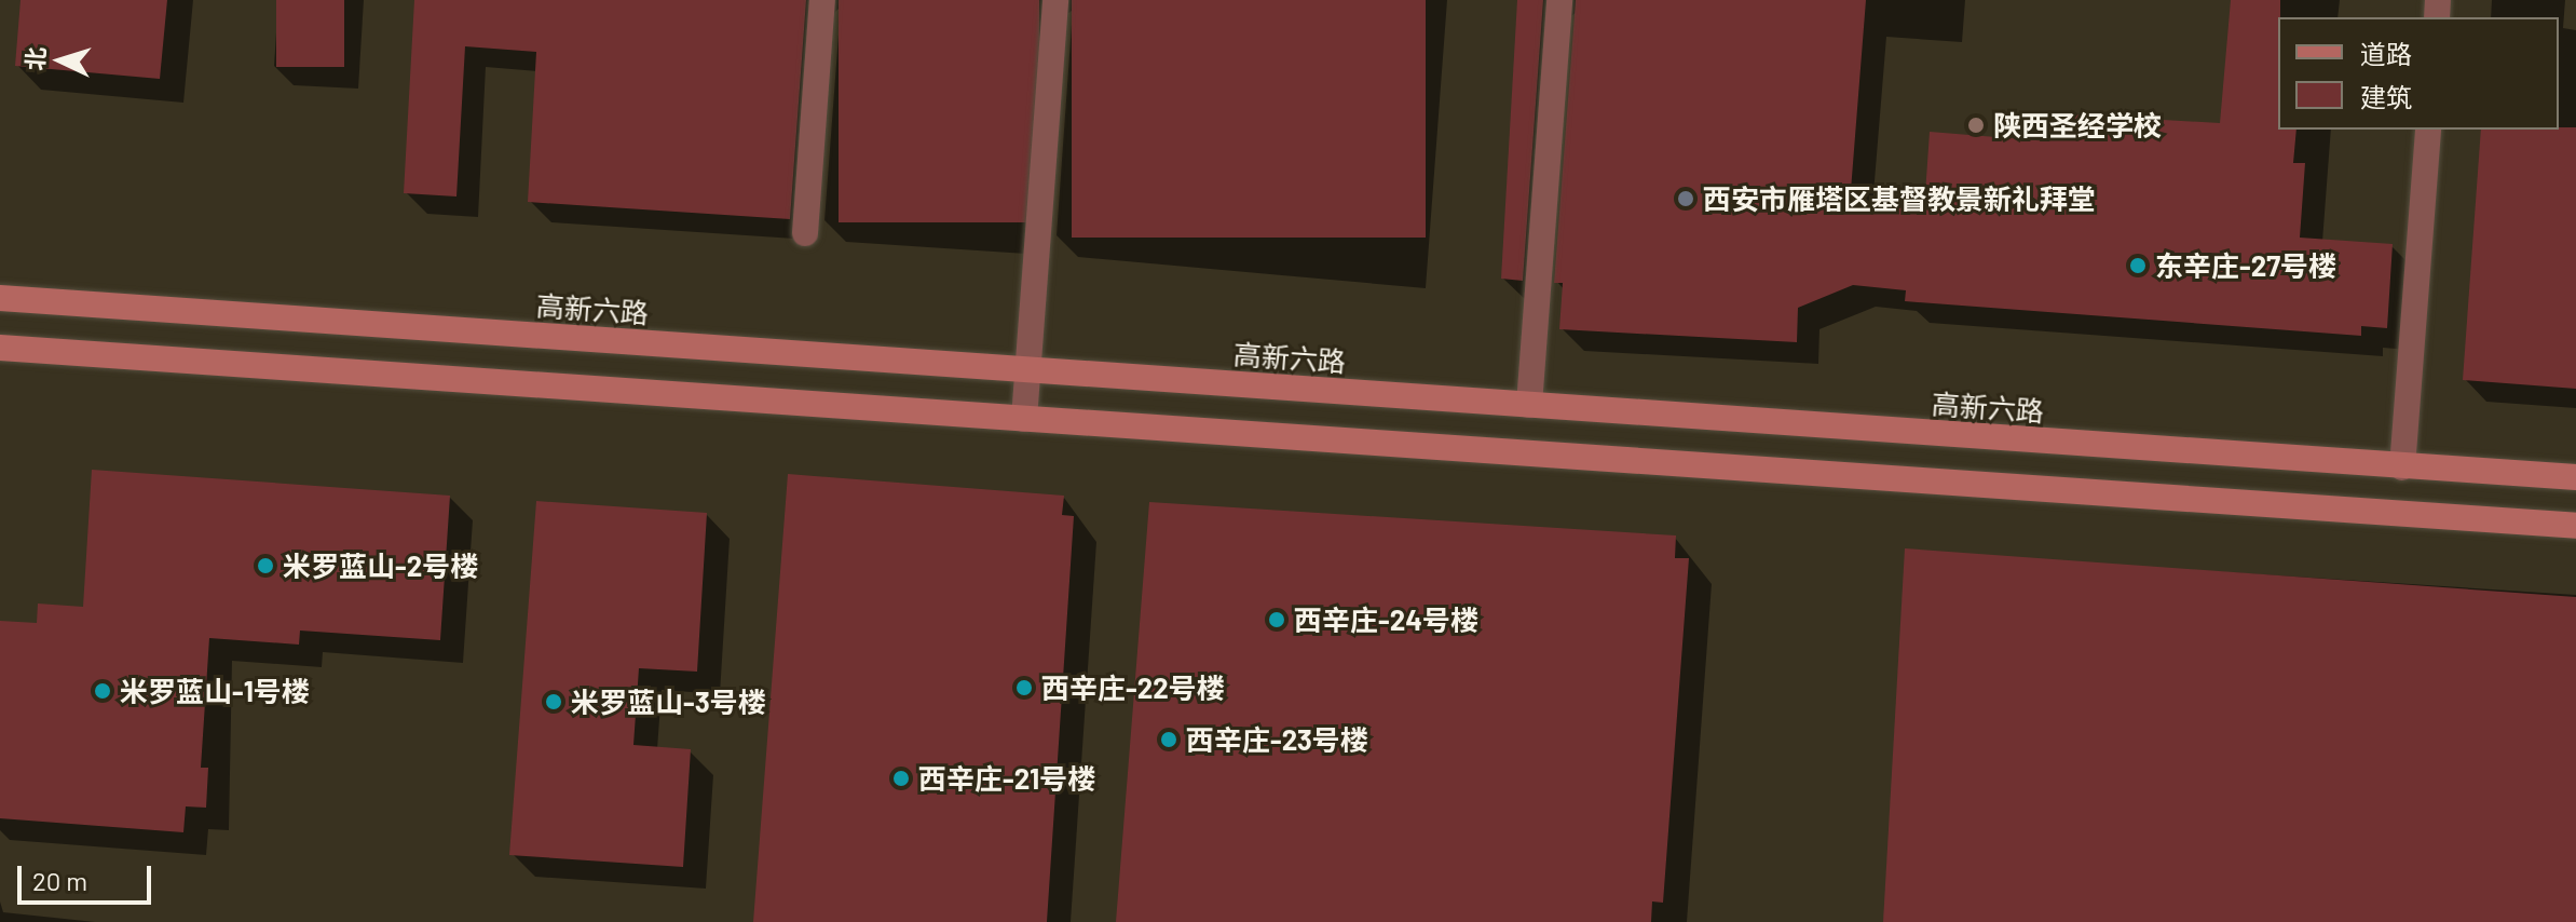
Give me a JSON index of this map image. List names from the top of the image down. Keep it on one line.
{"streets":{"street":["高新六路"]},"places":["陕西圣经学校","西安市雁塔区基督教景新礼拜堂","东辛庄-27号楼","米罗蓝山-2号楼","西辛庄-24号楼","西辛庄-22号楼","米罗蓝山-1号楼","米罗蓝山-3号楼","西辛庄-23号楼","西辛庄-21号楼"],"legend":["道路","建筑"],"scale_bar":"20 m","north":"left"}
